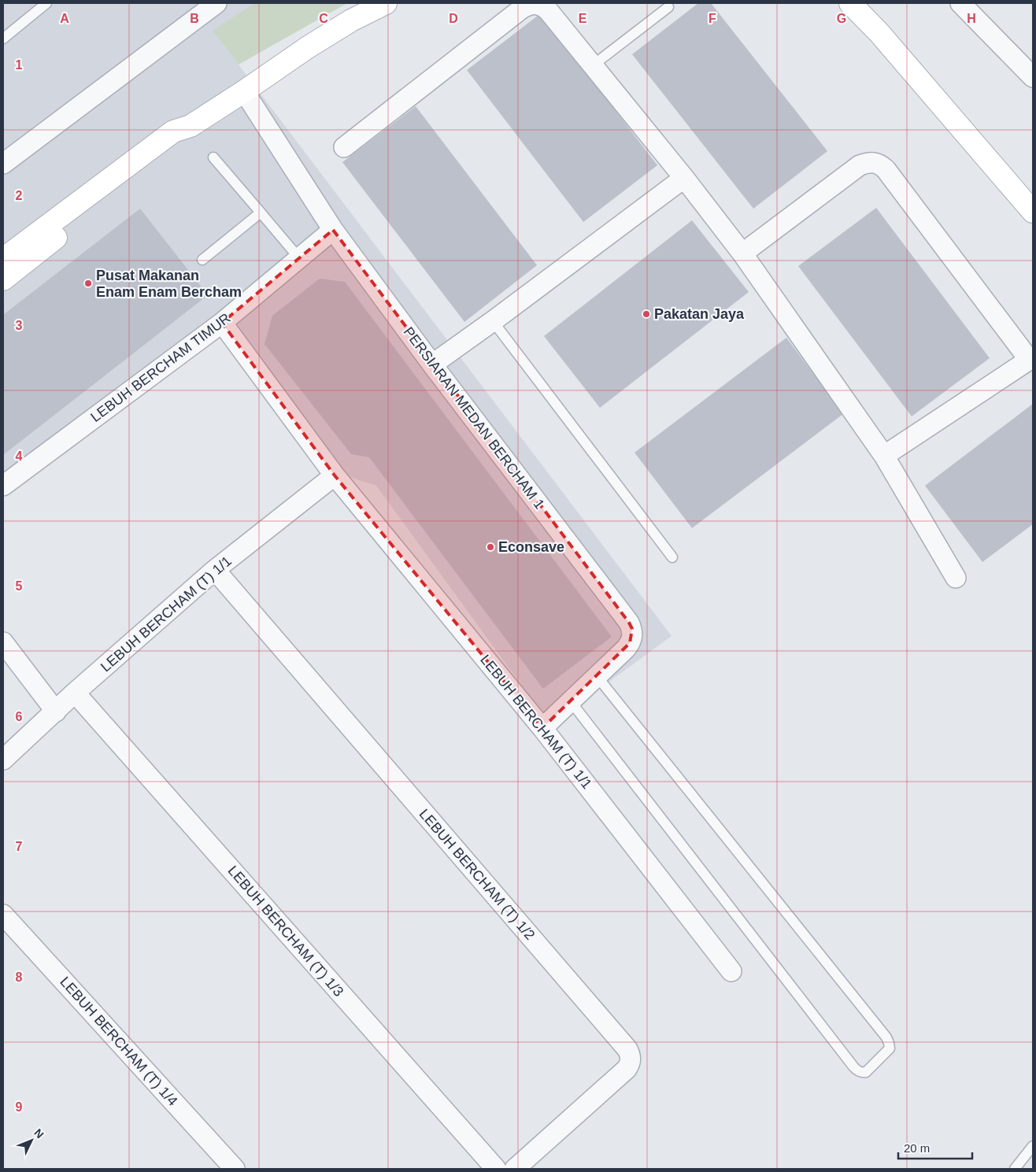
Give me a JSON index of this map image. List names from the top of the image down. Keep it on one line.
{"streets":{"street":["LEBUH BERCHAM TIMUR","PERSIARAN MEDAN BERCHAM 1","LEBUH BERCHAM (T) 1/1","LEBUH BERCHAM (T) 1/2","LEBUH BERCHAM (T) 1/3","LEBUH BERCHAM (T) 1/4"]},"crossings":[["LEBUH BERCHAM TIMUR","PERSIARAN MEDAN BERCHAM 1"],["LEBUH BERCHAM TIMUR","LEBUH BERCHAM (T) 1/1"],["PERSIARAN MEDAN BERCHAM 1","LEBUH BERCHAM (T) 1/1"],["LEBUH BERCHAM (T) 1/1","LEBUH BERCHAM (T) 1/2"],["LEBUH BERCHAM (T) 1/1","LEBUH BERCHAM (T) 1/3"]],"places":["Pusat Makanan Enam Enam Bercham","Pakatan Jaya","Econsave"],"scale_bar":"20 m","north":"top right","grid":{"columns":["A","B","C","D","E","F","G","H"],"rows":["1","2","3","4","5","6","7","8","9"]}}
